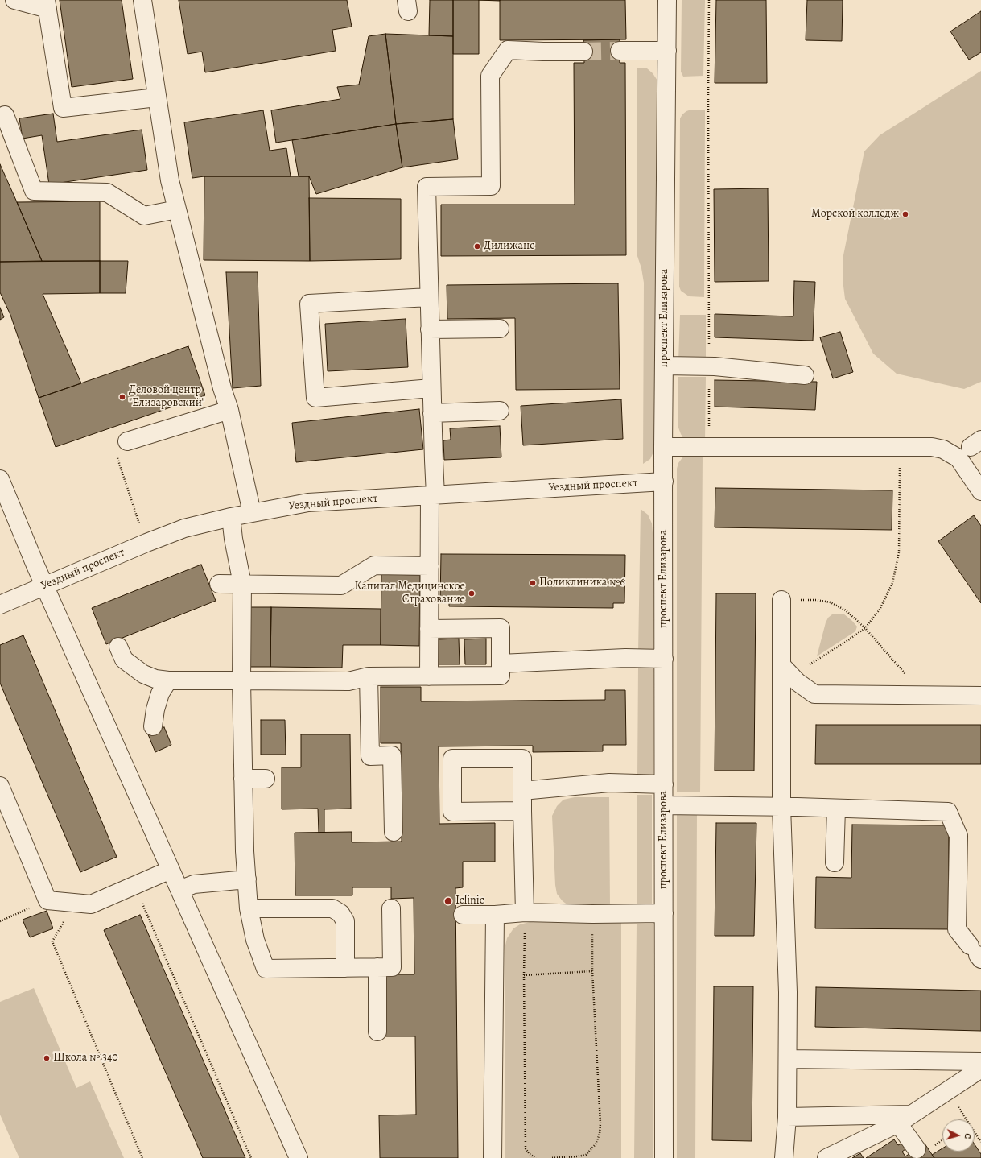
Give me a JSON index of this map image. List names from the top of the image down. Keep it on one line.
{"streets":{"street":["проспект Елизарова","Уездный проспект"]},"crossings":[["проспект Елизарова","Уездный проспект"]],"places":["Морской колледж","Дилижанс","Деловой центр \"Елизаровский\"","Поликлиника №6","Капитал Медицинское Страхование","Iclinic","Школа № 340"],"north":"right"}
